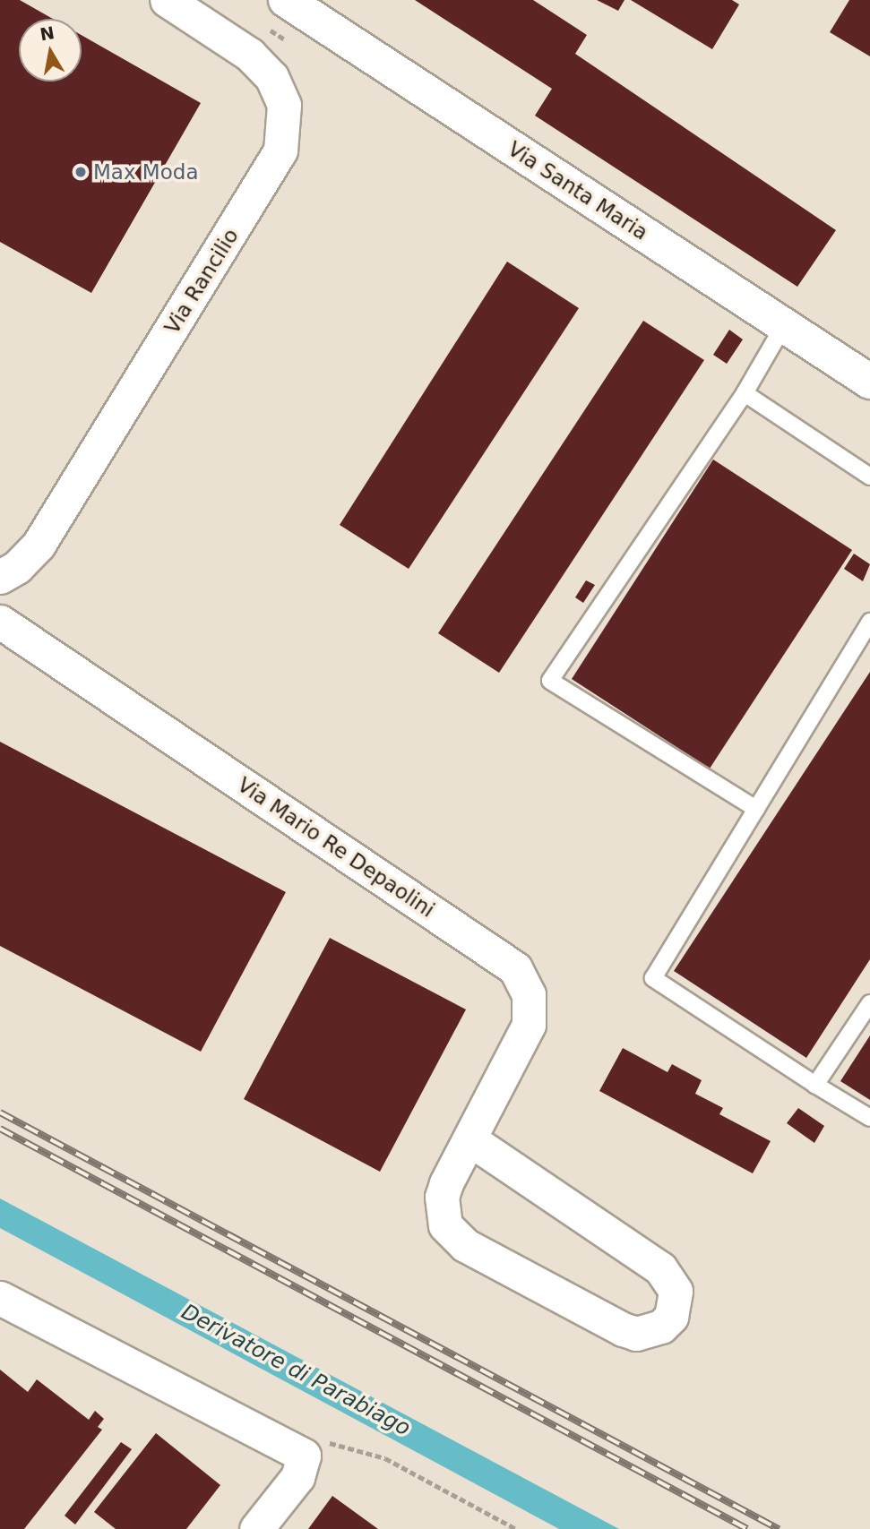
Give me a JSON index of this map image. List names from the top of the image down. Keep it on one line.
{"streets":{"street":["Via Santa Maria","Via Rancilio","Via Mario Re Depaolini"]},"water":["Derivatore di Parabiago"],"places":["Max Moda"],"north":"top"}
